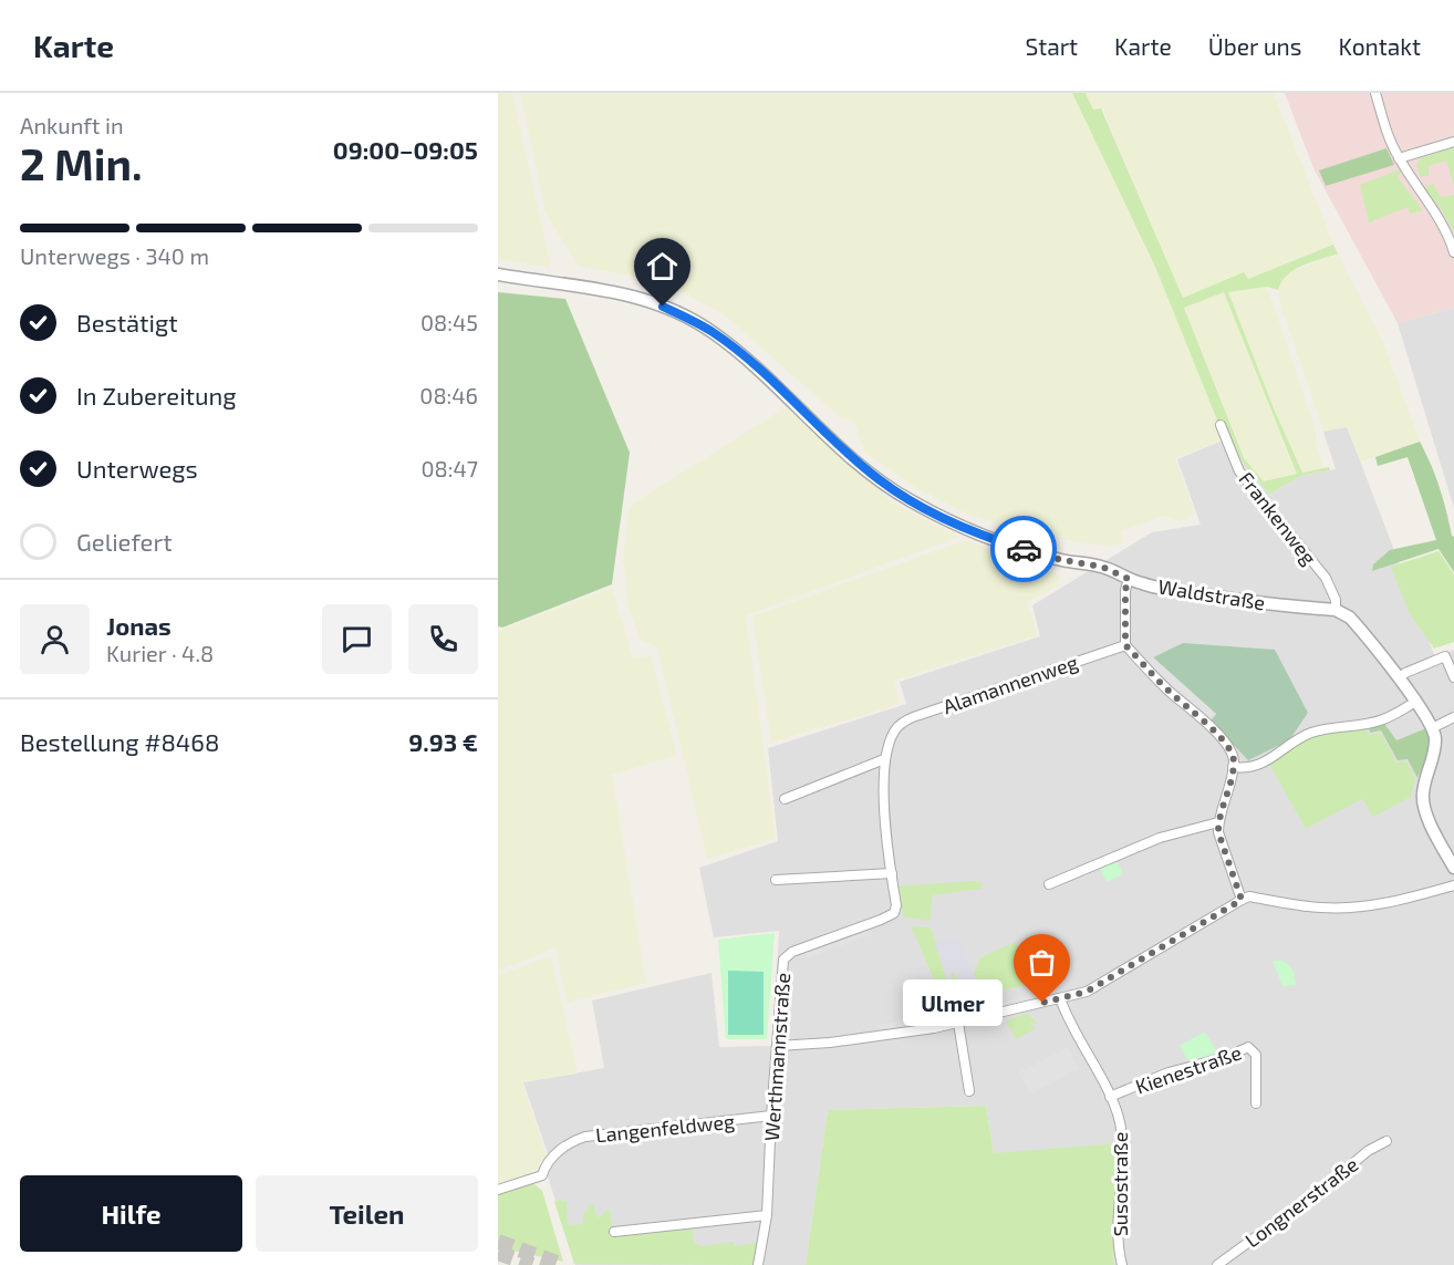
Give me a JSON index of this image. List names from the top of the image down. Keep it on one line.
{"streets":{"street":["Frankenweg","Waldstraße","Alamannenweg","Werthmannstraße","Kienestraße","Langenfeldweg","Susostraße","Longnerstraße"]},"crossings":[["Frankenweg","Waldstraße"],["Alamannenweg","Werthmannstraße"],["Werthmannstraße","Langenfeldweg"],["Kienestraße","Susostraße"]],"places":["Ulmer"],"page":{"header":"Karte","nav":["Start","Karte","Über uns","Kontakt"],"heading":["2 Min.","Ankunft in","09:00–09:05"],"panel":["Jonas","Kurier · 4.8","Bestellung #8468","9.93 €"],"bar":"Unterwegs · 340 m","list":[["Bestätigt","08:45"],["In Zubereitung","08:46"],["Unterwegs","08:47"],"Geliefert"],"bubble":"Ulmer","buttons":["Hilfe","Teilen"]}}
